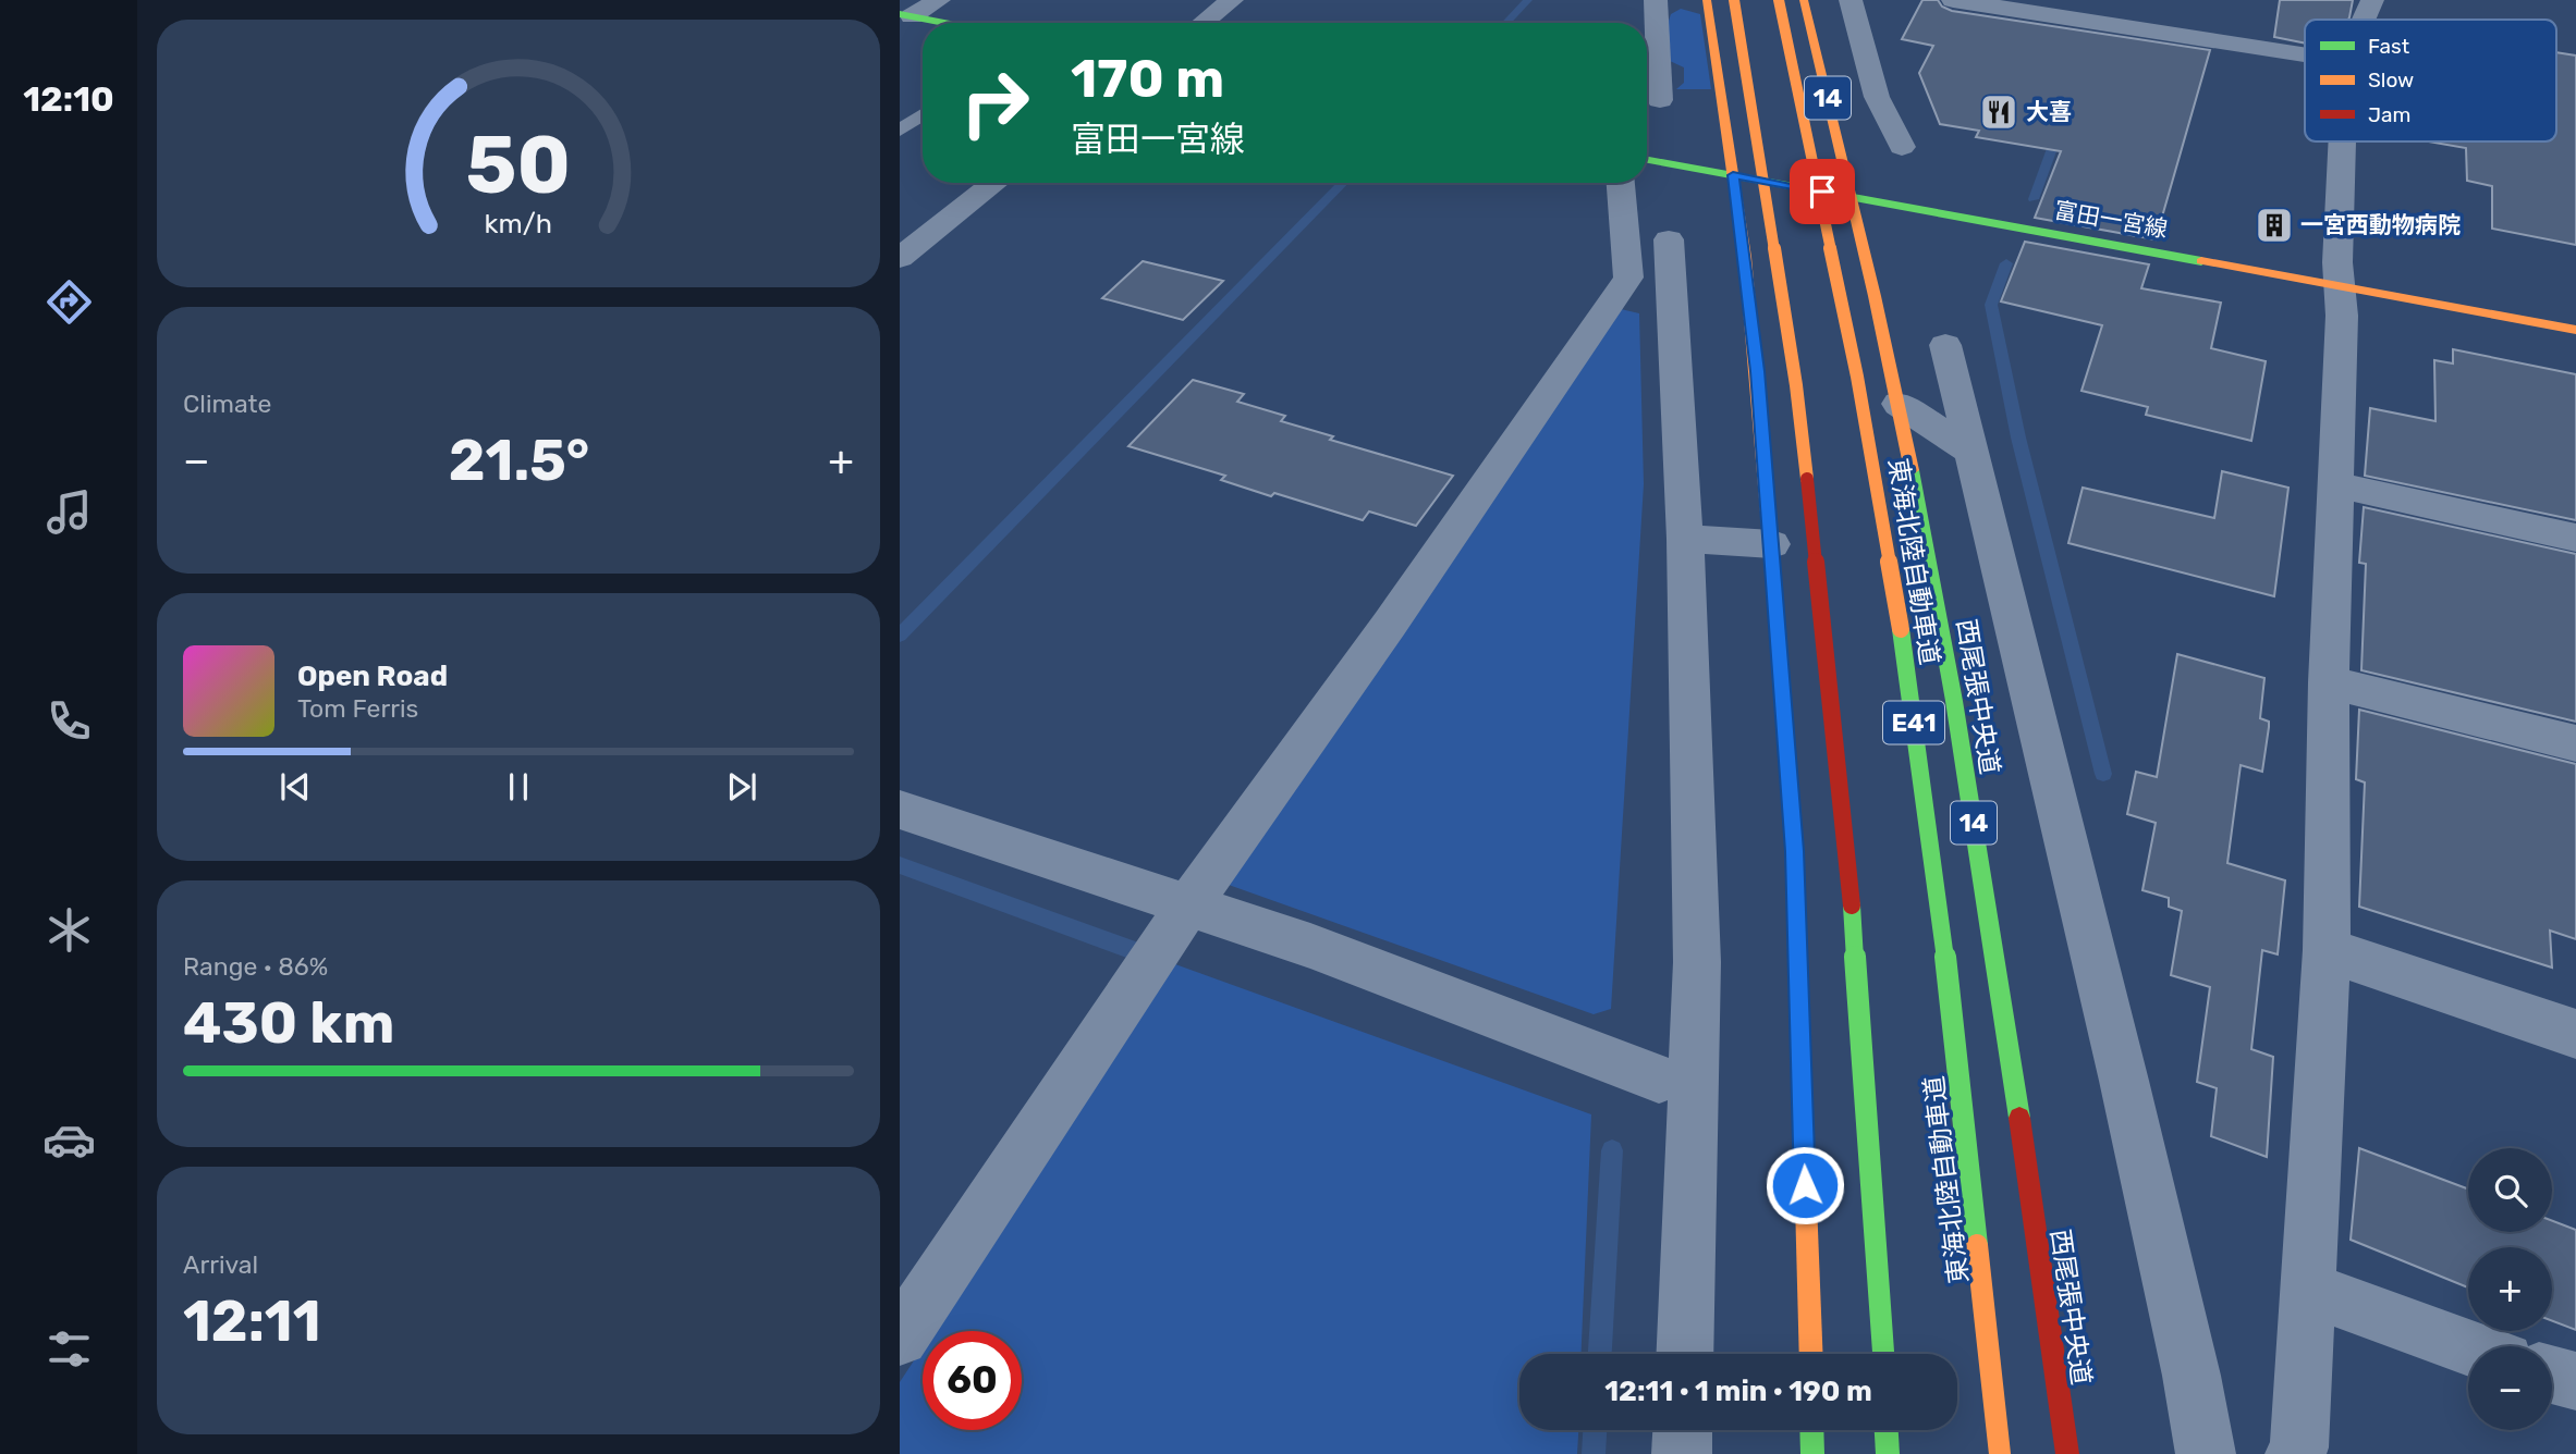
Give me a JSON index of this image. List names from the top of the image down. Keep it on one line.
{"streets":{"main road":["14","富田一宮線","東海北陸自動車道","西尾張中央道","E41"]},"crossings":[["富田一宮線","西尾張中央道"]],"places":{"restaurant":["大喜"],"building":["一宮西動物病院"]},"legend":["Fast","Slow","Jam"],"page":{"tabs":"12:10","turn":["170 m","富田一宮線"],"tile":["Climate",["Range · 86%","430 km"],["Arrival","12:11"]],"heat":["−","21.5°","+"],"song":["Open Road","Tom Ferris"],"map_buttons":["+","−"],"limit":"60","trip":"12:11 · 1 min · 190 m","gauge":["50","km/h"]}}
